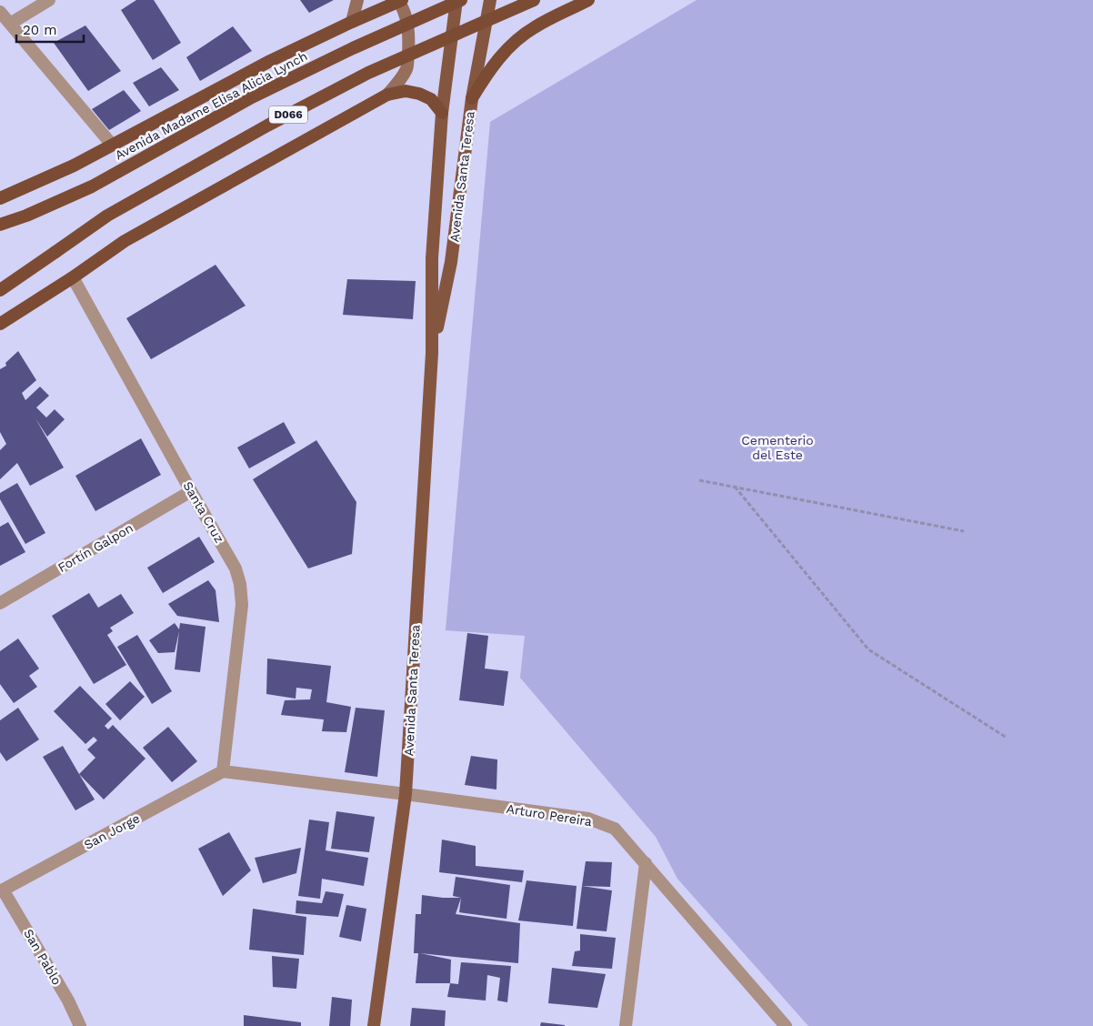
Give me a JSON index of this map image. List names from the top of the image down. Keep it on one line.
{"streets":{"highway":["Avenida Madame Elisa Alicia Lynch","D066"],"main road":["Avenida Santa Teresa"],"street":["Santa Cruz","Fortín Galpon","Arturo Pereira","San Jorge","San Pablo"]},"crossings":[["Avenida Santa Teresa","Arturo Pereira"],["Santa Cruz","Fortín Galpon"],["Santa Cruz","Arturo Pereira"],["Santa Cruz","San Jorge"],["Arturo Pereira","San Jorge"],["San Jorge","San Pablo"]],"parks":["Cementerio del Este"],"scale_bar":"20 m"}
